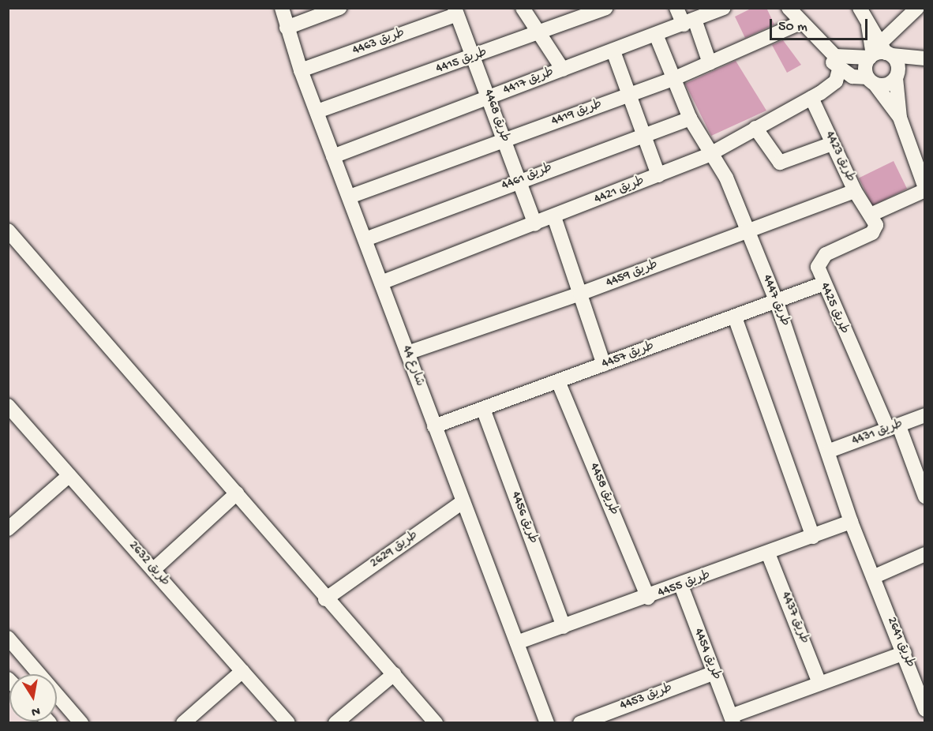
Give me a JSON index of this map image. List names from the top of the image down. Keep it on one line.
{"streets":{"street":["طريق 4463","طريق 4415","طريق 4417","طريق 4419","طريق 4468","طريق 4423","طريق 4461","طريق 4421","طريق 4459","طريق 4447","طريق 4425","طريق 4457","شارع 44","طريق 4431","طريق 4458","طريق 4456","طريق 2629","طريق 2632","طريق 4455","طريق 4437","طريق 2641","طريق 4454","طريق 4453"]},"crossings":[["طريق 4463","طريق 4468"],["طريق 4463","شارع 44"],["طريق 4415","طريق 4468"],["طريق 4415","شارع 44"],["طريق 4417","طريق 4468"],["طريق 4417","طريق 4447"],["طريق 4417","شارع 44"],["طريق 4419","طريق 4468"],["طريق 4419","طريق 4447"],["طريق 4419","شارع 44"],["طريق 4468","طريق 4461"],["طريق 4468","طريق 4421"],["طريق 4423","طريق 4421"],["طريق 4423","طريق 4459"],["طريق 4423","طريق 4425"],["طريق 4461","طريق 4447"],["طريق 4461","شارع 44"],["طريق 4421","طريق 4447"],["طريق 4421","شارع 44"],["طريق 4459","طريق 4447"],["طريق 4459","شارع 44"],["طريق 4447","طريق 4457"],["طريق 4447","طريق 4431"],["طريق 4447","طريق 4455"],["طريق 4447","طريق 2641"],["طريق 4425","طريق 4457"],["طريق 4425","طريق 4431"],["طريق 4457","شارع 44"],["طريق 4457","طريق 4458"],["طريق 4457","طريق 4456"],["شارع 44","طريق 2629"],["شارع 44","طريق 4455"],["طريق 4458","طريق 4455"],["طريق 4456","طريق 4455"],["طريق 4455","طريق 4437"],["طريق 4455","طريق 4454"],["طريق 4454","طريق 4453"]],"scale_bar":"50 m","north":"bottom"}
